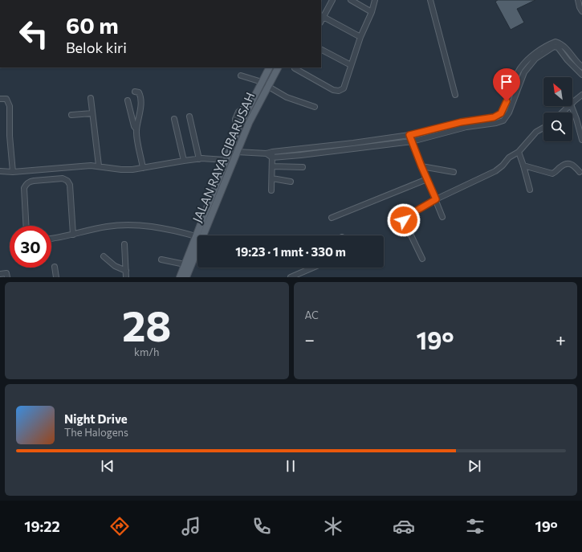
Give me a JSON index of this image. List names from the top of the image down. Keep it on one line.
{"streets":{"main road":["JALAN RAYA CIBARUSAH"]},"north":"top left","page":{"turn":["60 m","Belok kiri"],"limit":"30","trip":"19:23 · 1 mnt · 330 m","tile":[["28","km/h"],"AC"],"heat":["−","19°","+"],"song":["Night Drive","The Halogens"],"tabs":["19:22","19°"]}}
